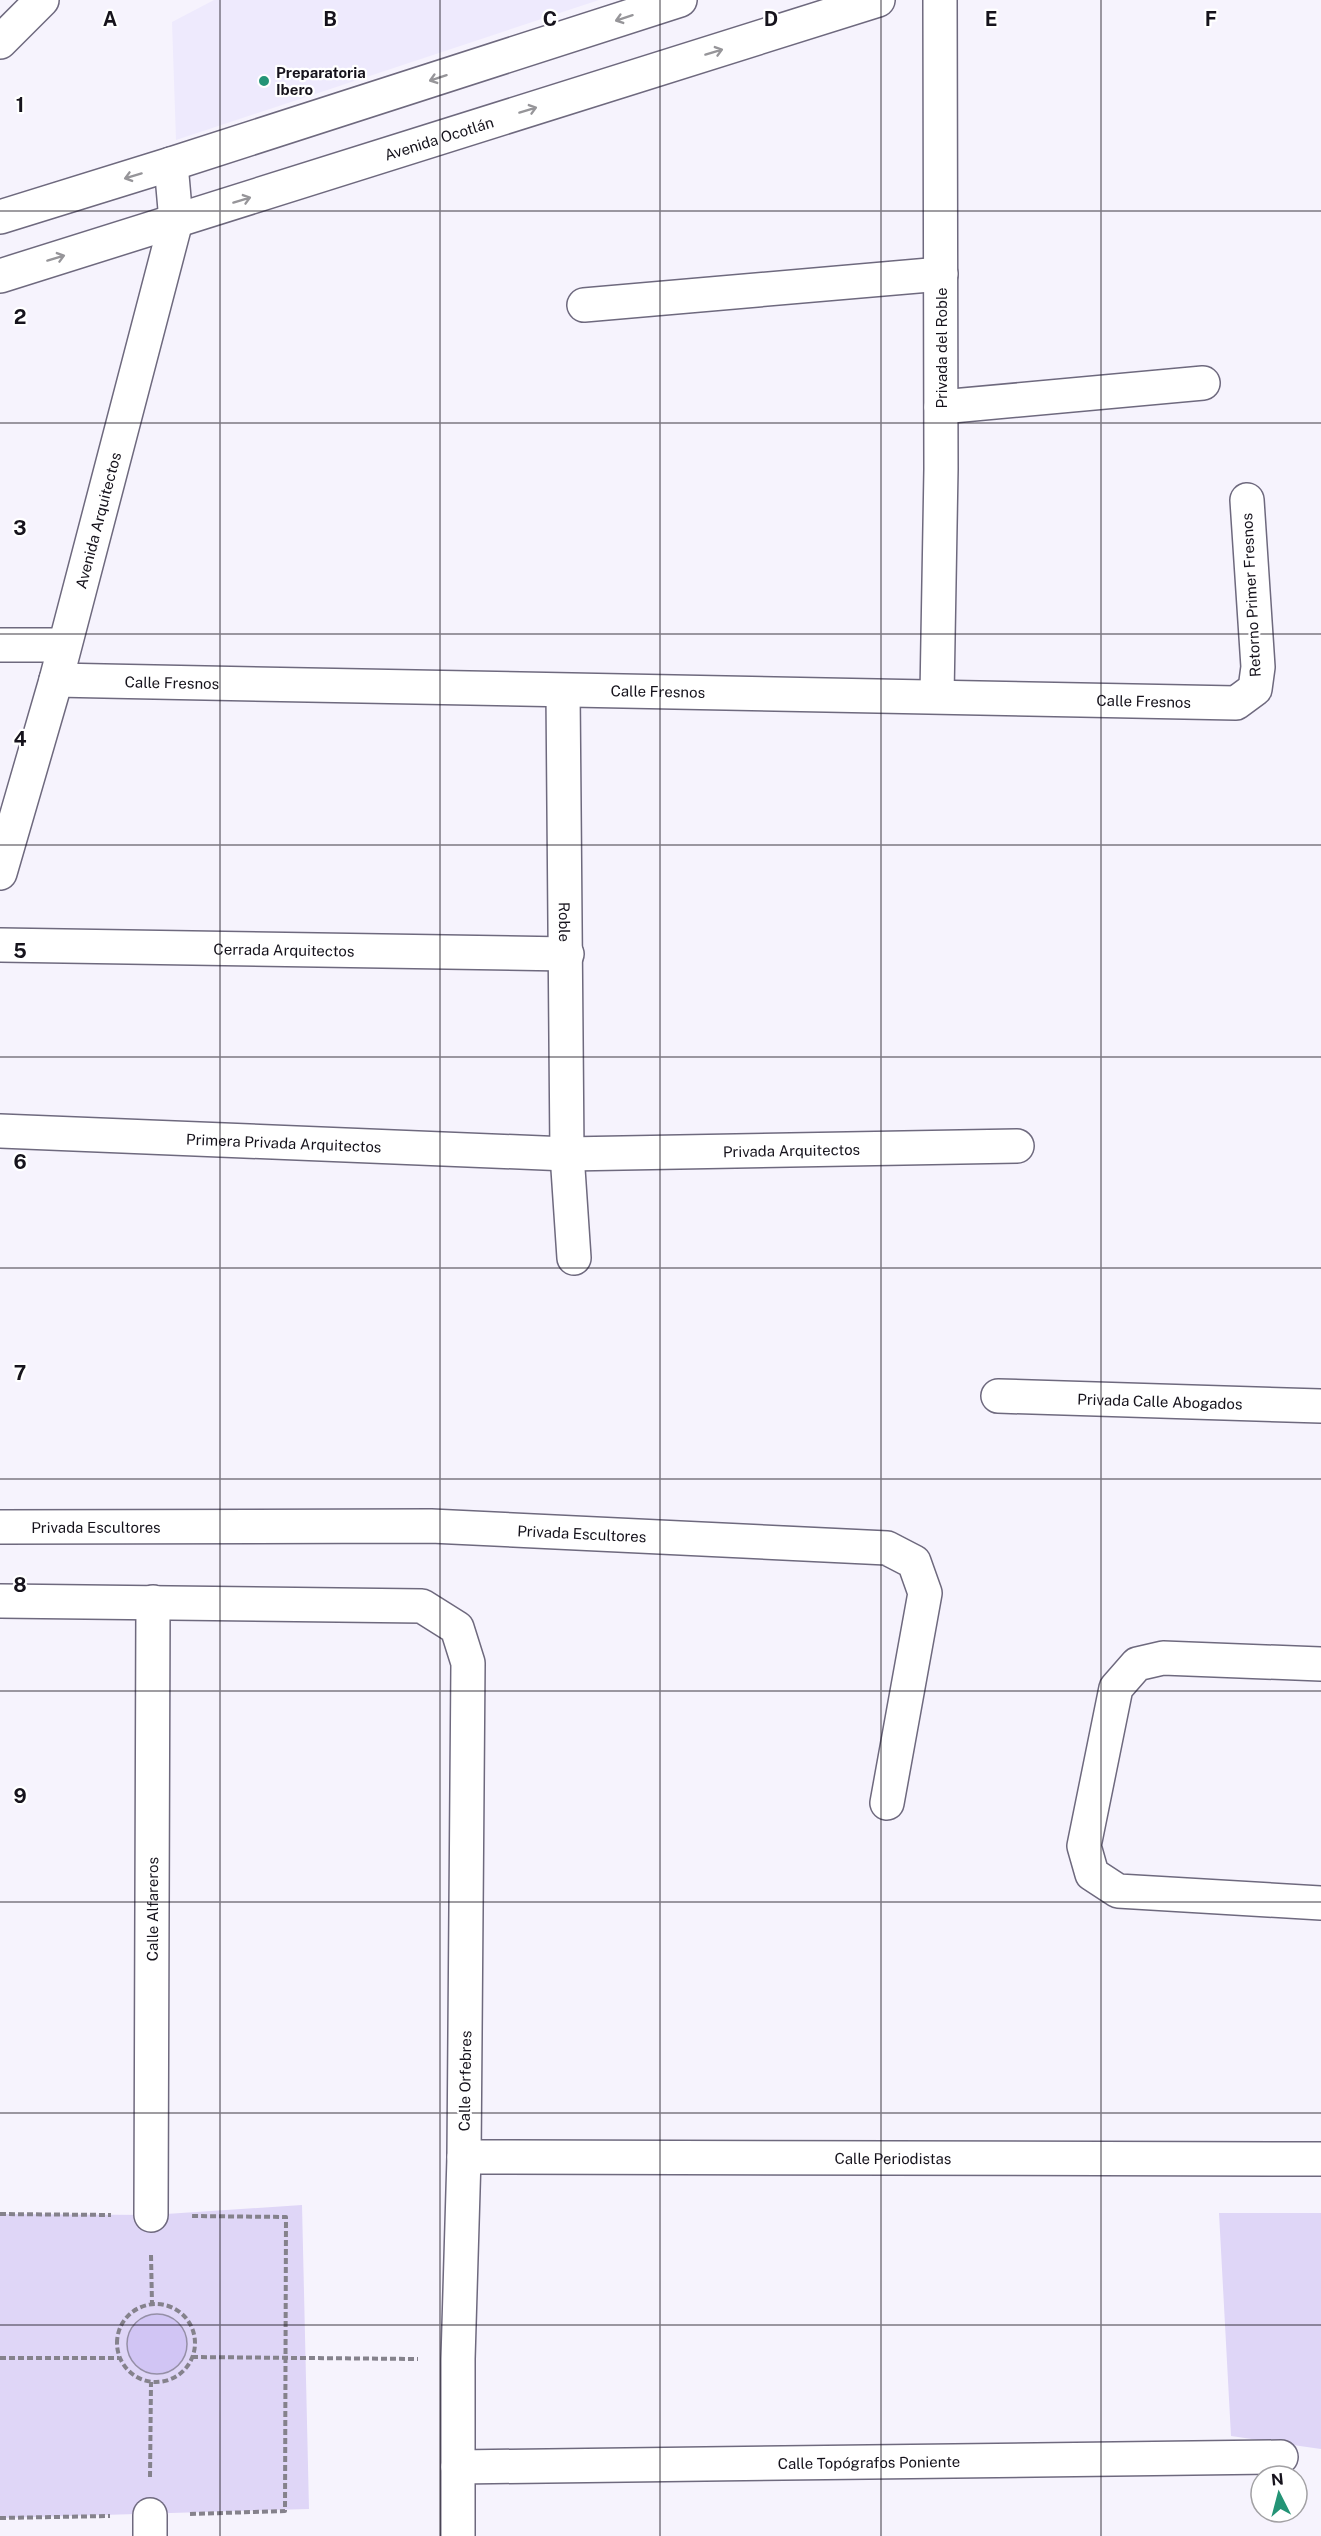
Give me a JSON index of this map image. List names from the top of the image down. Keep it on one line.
{"streets":{"street":["Avenida Ocotlán","Privada del Roble","Avenida Arquitectos","Retorno Primer Fresnos","Calle Fresnos","Roble","Cerrada Arquitectos","Primera Privada Arquitectos","Privada Arquitectos","Privada Calle Abogados","Privada Escultores","Calle Alfareros","Calle Orfebres","Calle Periodistas","Calle Topógrafos Poniente"]},"crossings":[["Avenida Ocotlán","Avenida Arquitectos"],["Privada del Roble","Calle Fresnos"],["Avenida Arquitectos","Calle Fresnos"],["Retorno Primer Fresnos","Calle Fresnos"],["Calle Fresnos","Roble"],["Roble","Cerrada Arquitectos"],["Roble","Primera Privada Arquitectos"],["Roble","Privada Arquitectos"],["Primera Privada Arquitectos","Privada Arquitectos"],["Calle Alfareros","Calle Orfebres"],["Calle Orfebres","Calle Periodistas"],["Calle Orfebres","Calle Topógrafos Poniente"]],"places":["Preparatoria Ibero"],"north":"top","grid":{"columns":["A","B","C","D","E","F"],"rows":["1","2","3","4","5","6","7","8","9"]}}
